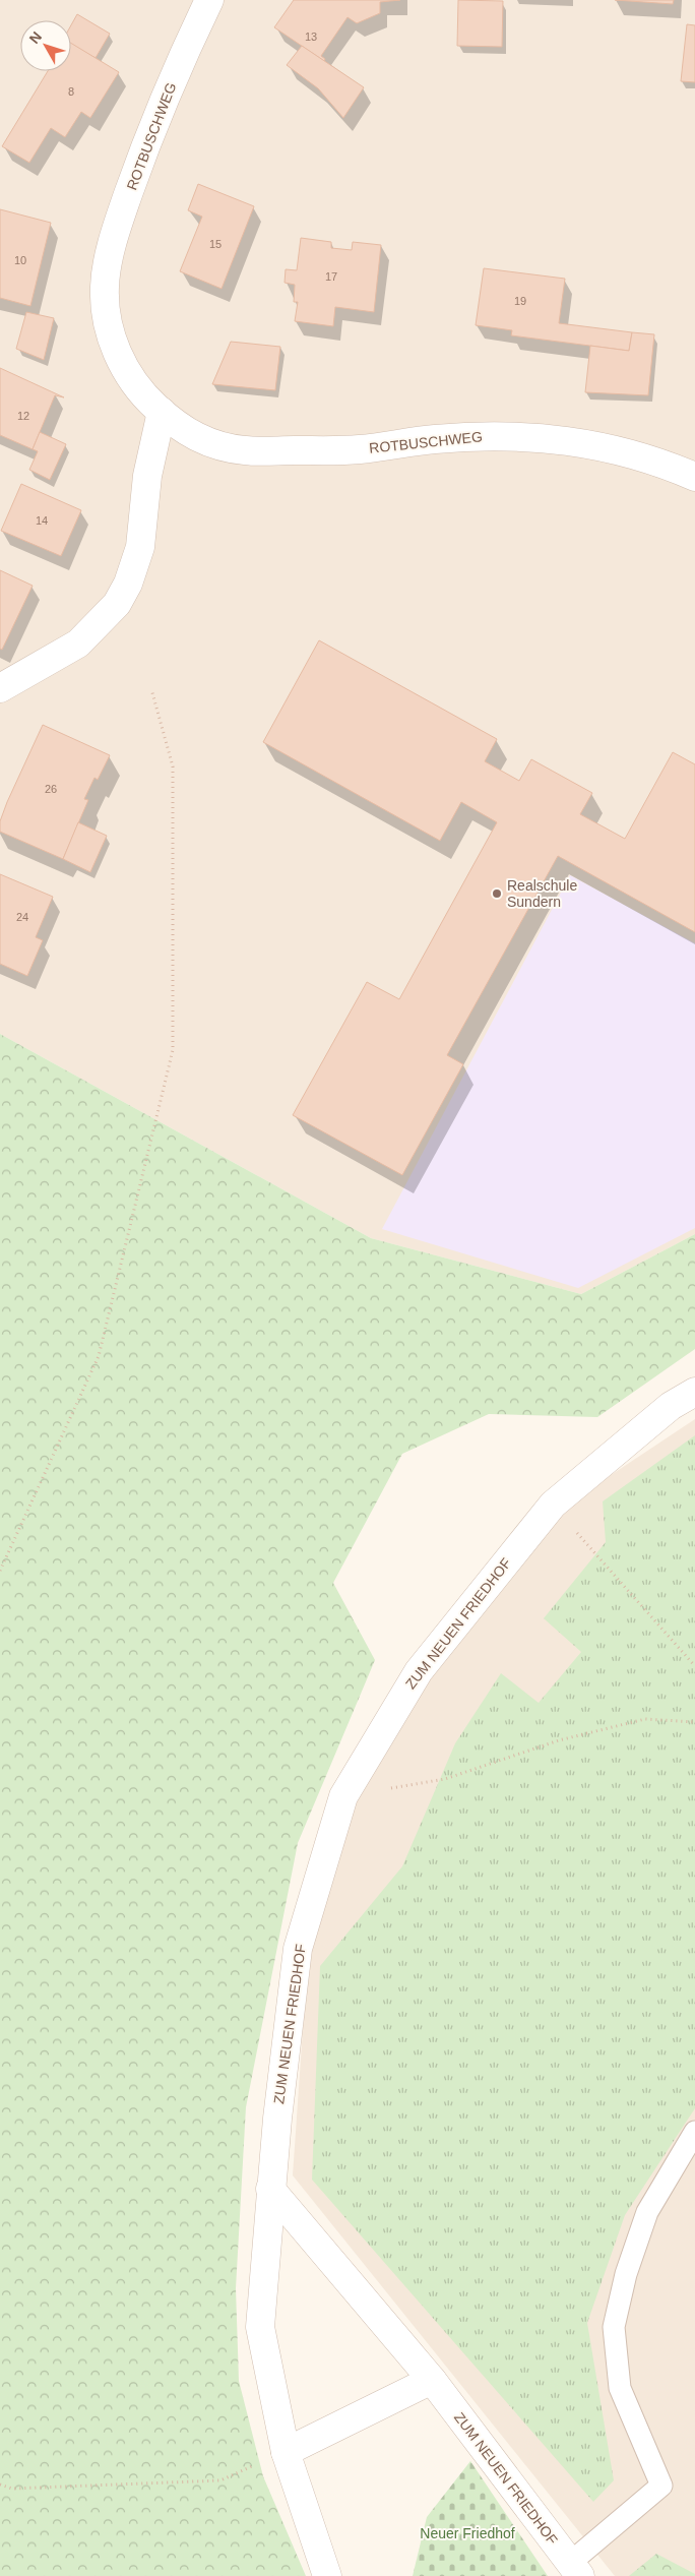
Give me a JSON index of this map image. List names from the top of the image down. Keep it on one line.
{"streets":{"street":["ROTBUSCHWEG","ZUM NEUEN FRIEDHOF"]},"parks":["Neuer Friedhof"],"places":["Realschule Sundern"],"house_numbers":["13","8","15","10","17","19","12","14","26","24"],"north":"top left"}
